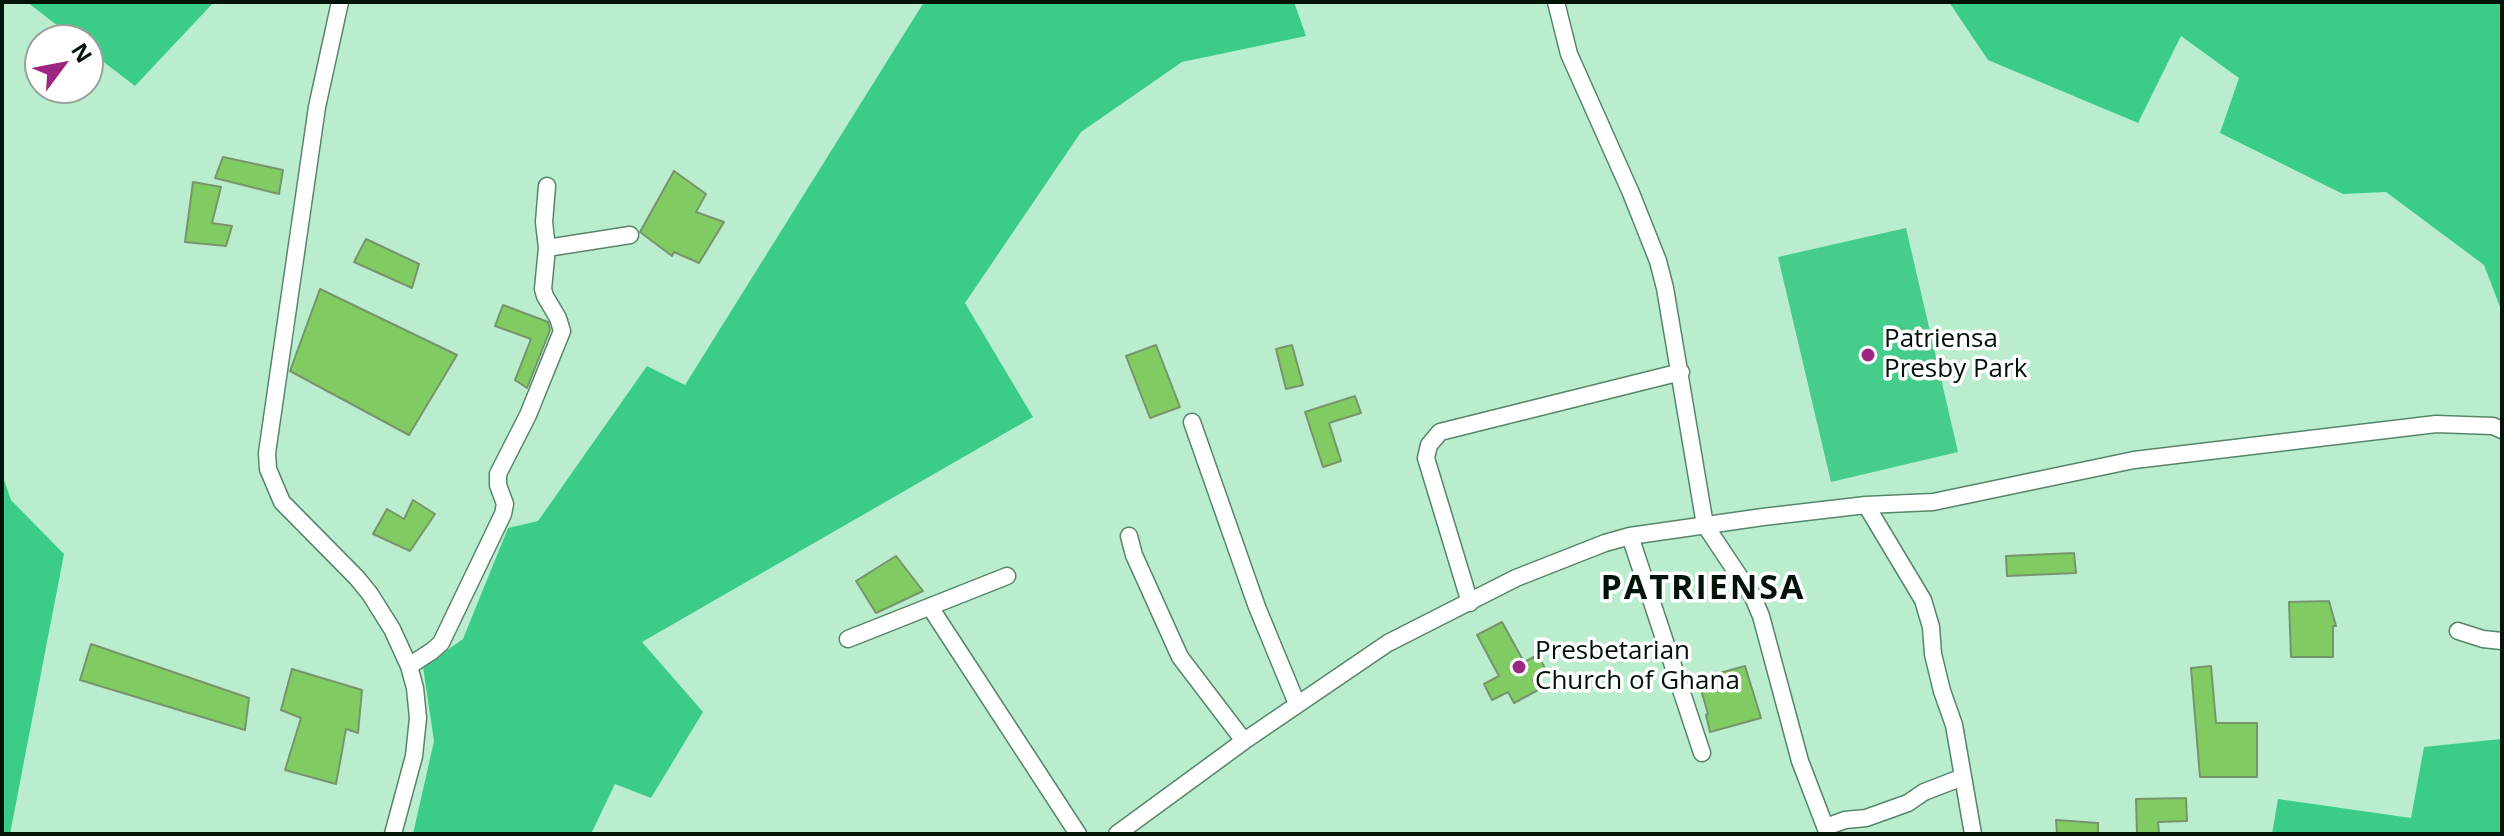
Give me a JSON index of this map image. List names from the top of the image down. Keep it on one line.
{"districts":["PATRIENSA"],"places":["Patriensa Presby Park","Presbetarian Church of Ghana"],"north":"top right"}
